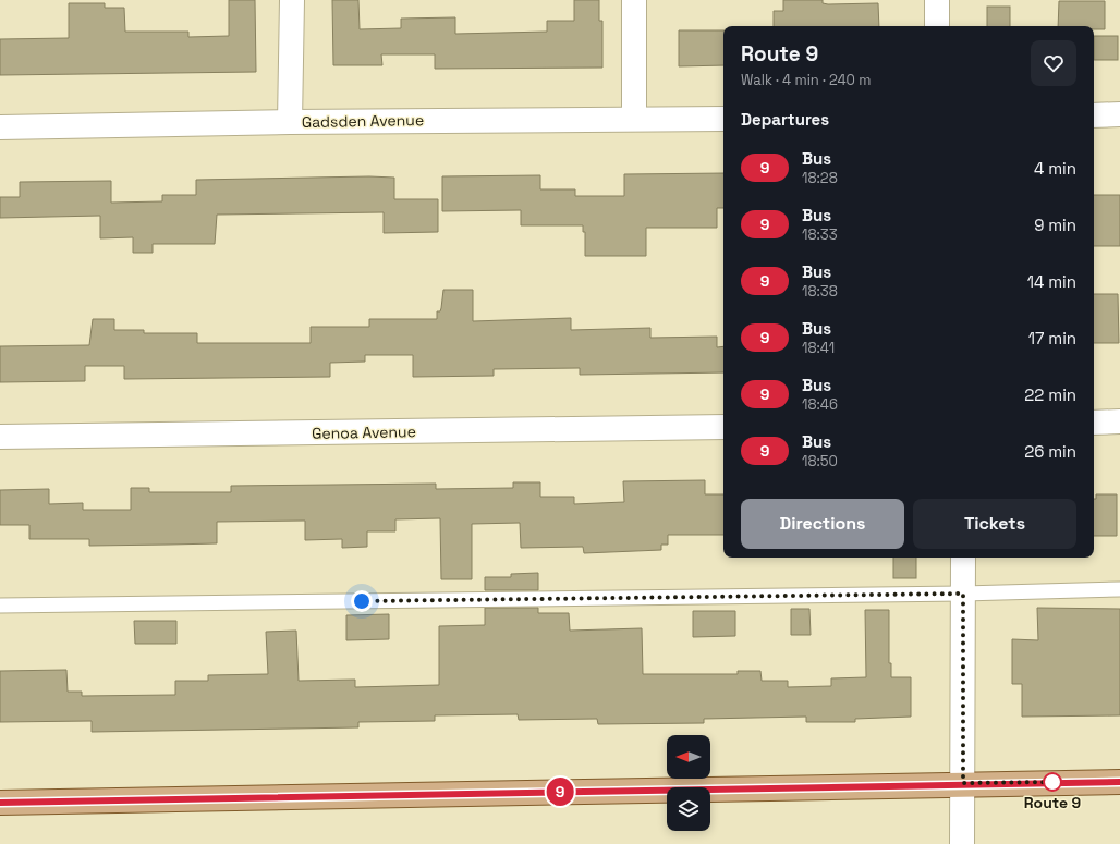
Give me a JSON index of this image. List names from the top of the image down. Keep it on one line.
{"streets":{"street":["Gadsden Avenue","Genoa Avenue"]},"places":["Route 9"],"lines":["bus line 9"],"north":"left","page":{"on_map":"9","heading":[["Route 9","Walk · 4 min · 240 m"],"Departures"],"list":[{"mark":"9","name":"Bus","note":"18:28","value":"4 min"},{"mark":"9","name":"Bus","note":"18:33","value":"9 min"},{"mark":"9","name":"Bus","note":"18:38","value":"14 min"},{"mark":"9","name":"Bus","note":"18:41","value":"17 min"},{"mark":"9","name":"Bus","note":"18:46","value":"22 min"},{"mark":"9","name":"Bus","note":"18:50","value":"26 min"}],"buttons":["Directions","Tickets"]}}
